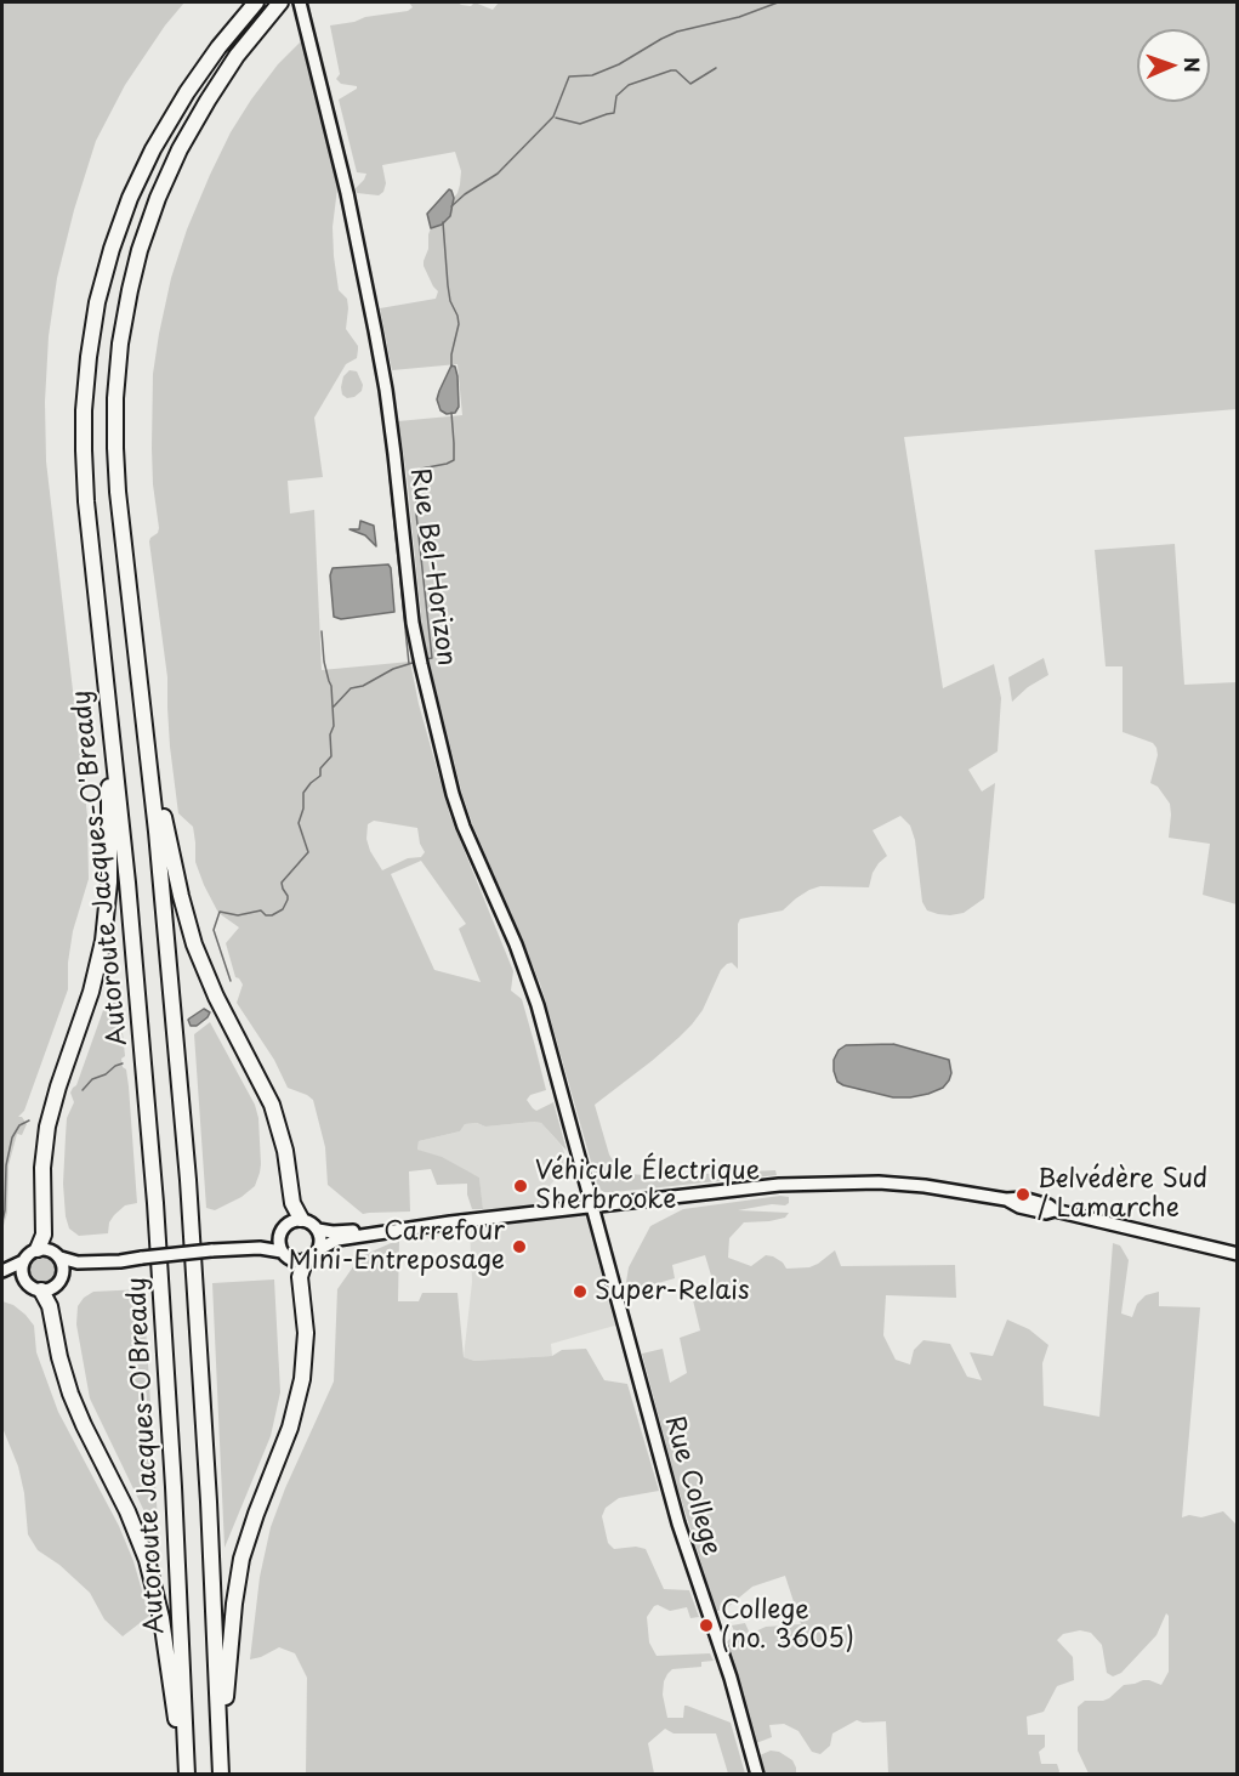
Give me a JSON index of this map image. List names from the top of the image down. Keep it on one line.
{"streets":{"highway":["Autoroute Jacques-O'Bready"],"street":["Rue Bel-Horizon","Rue College"]},"crossings":[["Rue Bel-Horizon","Rue College"]],"places":["Véhicule Électrique Sherbrooke","Belvédère Sud / Lamarche","Carrefour Mini-Entreposage","Super-Relais","College (no. 3605)"],"north":"right"}
